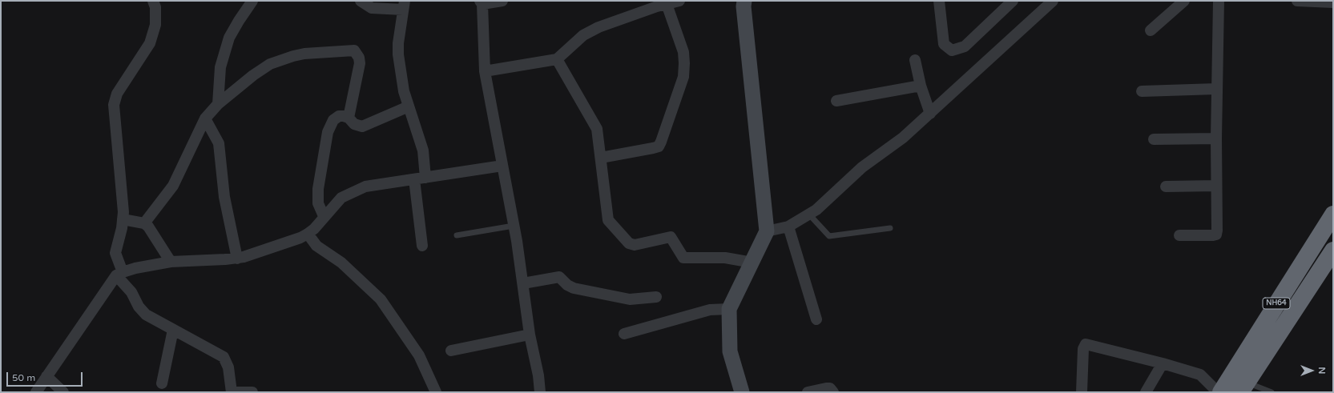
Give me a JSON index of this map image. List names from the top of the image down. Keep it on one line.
{"streets":{"highway":["NH64"]},"scale_bar":"50 m","north":"right"}
